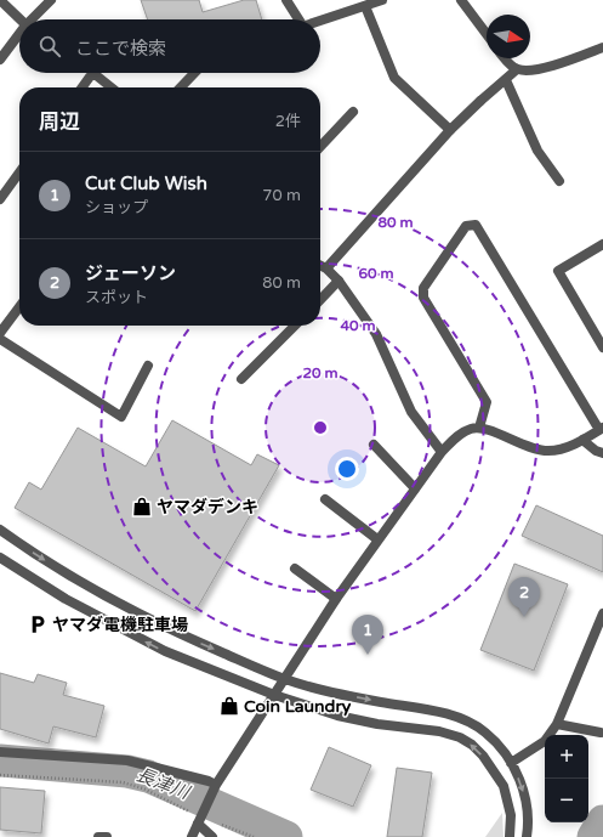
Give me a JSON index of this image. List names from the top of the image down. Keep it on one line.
{"water":["長津川"],"places":{"shop":["ヤマダデンキ","Coin Laundry"],"parking":["ヤマダ電機駐車場"]},"north":"right","page":{"search":"ここで検索","heading":["周辺","2件"],"list":[{"mark":"1","name":"Cut Club Wish","note":"ショップ","value":"70 m"},{"mark":"2","name":"ジェーソン","note":"スポット","value":"80 m"}],"pins":["2","1"],"map_buttons":["+","−"]},"rings":["80 m","60 m","40 m","20 m"]}
